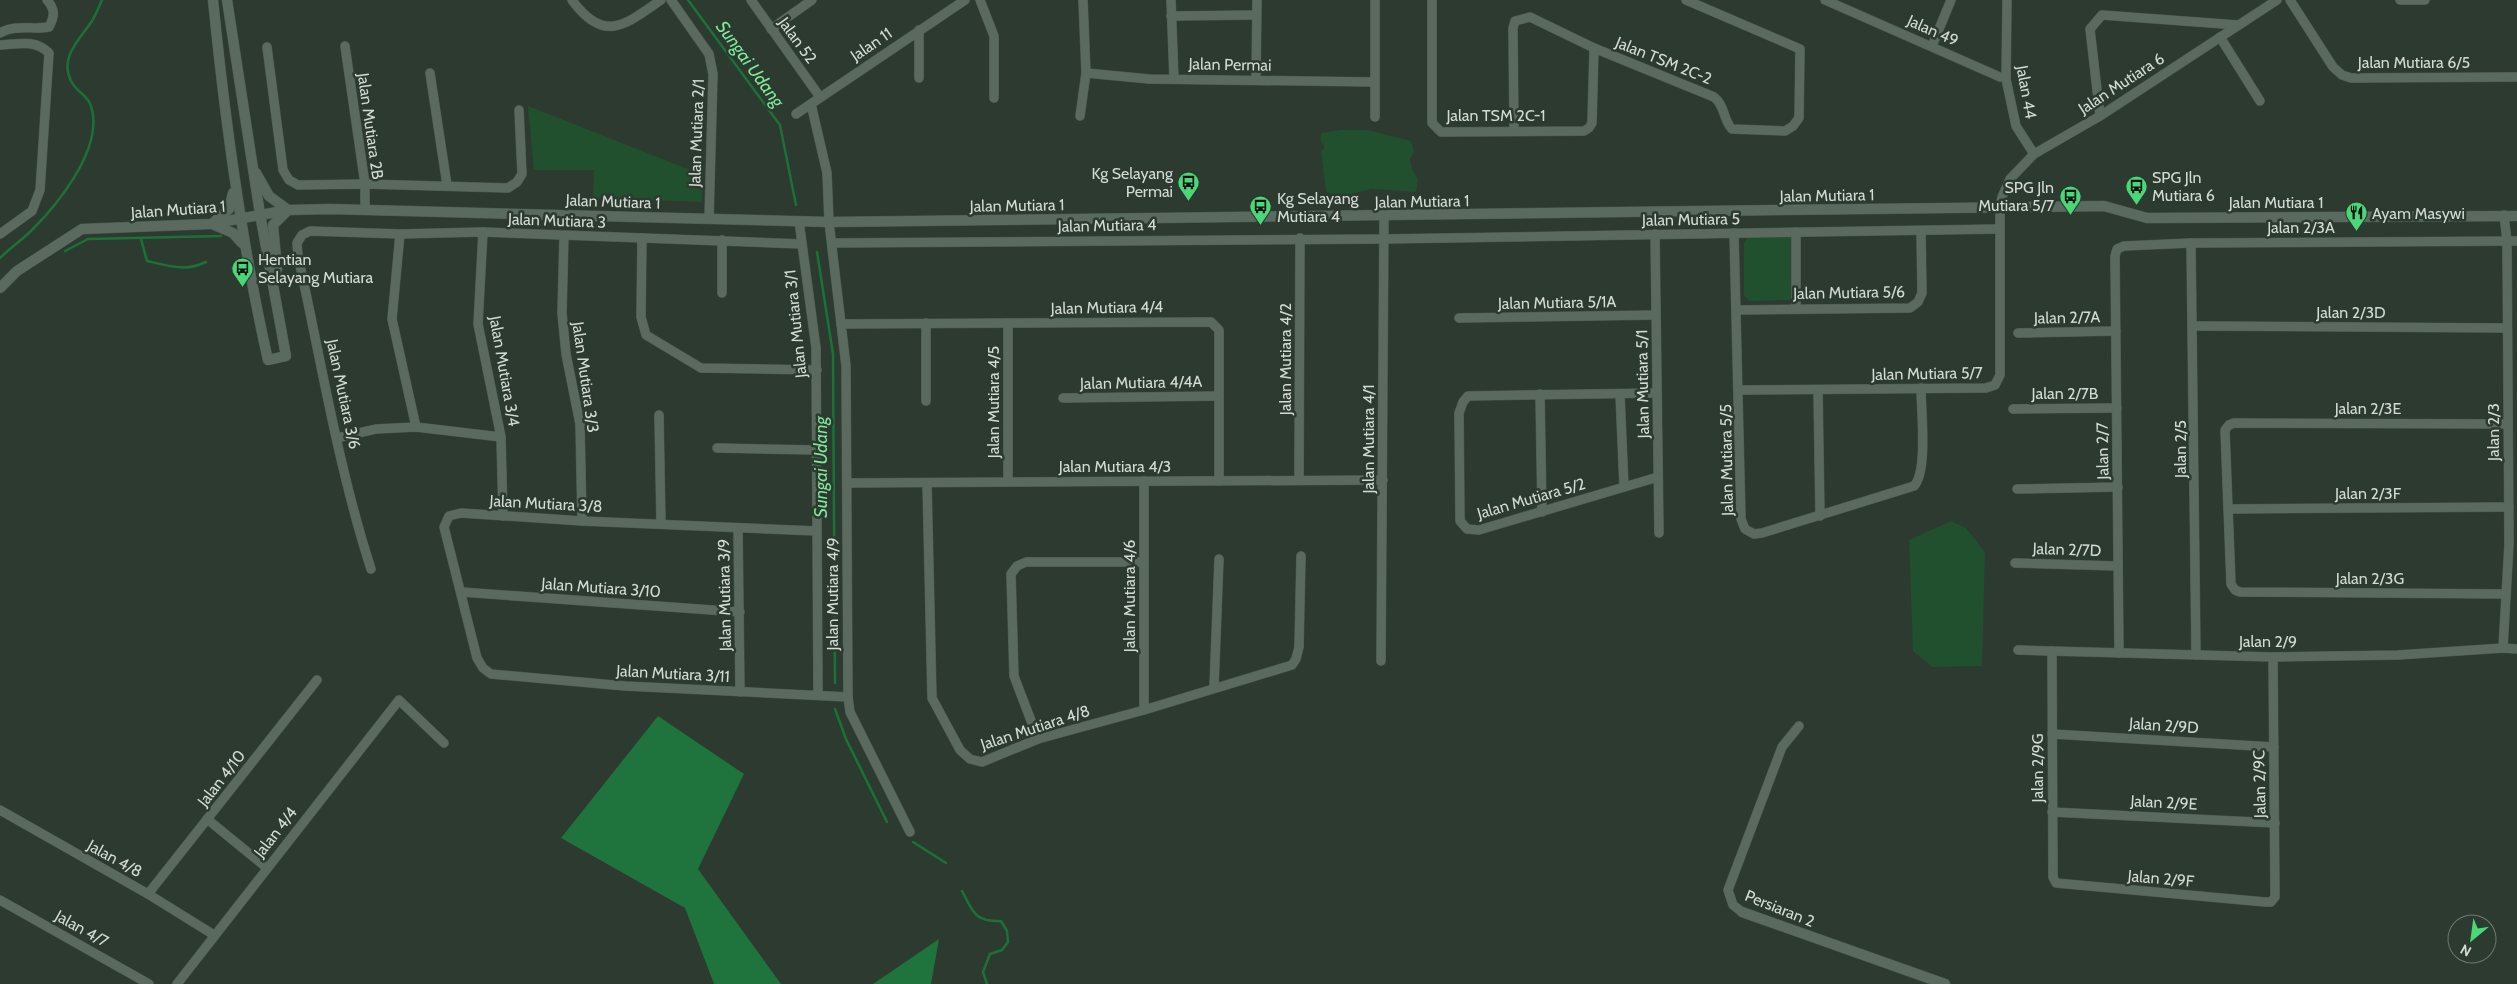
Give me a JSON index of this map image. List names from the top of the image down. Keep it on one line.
{"streets":{"street":["Jalan 49","Jalan 52","Jalan 11","Jalan TSM 2C-2","Jalan Mutiara 6/5","Jalan Permai","Jalan Mutiara 6","Jalan 44","Jalan TSM 2C-1","Jalan Mutiara 2B","Jalan Mutiara 2/1","Jalan Mutiara 1","Jalan Mutiara 5","Jalan Mutiara 3","Jalan Mutiara 4","Jalan 2/3A","Jalan Mutiara 5/6","Jalan Mutiara 5/1A","Jalan Mutiara 4/4","Jalan 2/3D","Jalan 2/7A","Jalan Mutiara 3/1","Jalan Mutiara 4/2","Jalan Mutiara 3/4","Jalan Mutiara 5/7","Jalan Mutiara 3/3","Jalan Mutiara 4/4A","Jalan Mutiara 5/1","Jalan 2/7B","Jalan Mutiara 3/6","Jalan Mutiara 4/5","Jalan 2/3E","Jalan 2/3","Jalan Mutiara 4/1","Jalan 2/5","Jalan 2/7","Jalan Mutiara 5/5","Jalan Mutiara 4/3","Jalan 2/3F","Jalan Mutiara 5/2","Jalan Mutiara 3/8","Jalan 2/7D","Jalan 2/3G","Jalan Mutiara 3/10","Jalan Mutiara 4/9","Jalan Mutiara 3/9","Jalan Mutiara 4/6","Jalan 2/9","Jalan Mutiara 3/11","Jalan 2/9D","Jalan Mutiara 4/8","Jalan 2/9G","Jalan 4/10","Jalan 2/9C","Jalan 2/9E","Jalan 4/4","Jalan 4/8","Jalan 2/9F","Persiaran 2","Jalan 4/7"]},"crossings":[["Jalan 52","Jalan 11"],["Jalan 11","Jalan Mutiara 4/9"],["Jalan TSM 2C-2","Jalan TSM 2C-1"],["Jalan Mutiara 6","Jalan 44"],["Jalan Mutiara 6","Jalan Mutiara 1"],["Jalan Mutiara 6","Jalan Mutiara 5/7"],["Jalan Mutiara 2B","Jalan Mutiara 1"],["Jalan Mutiara 2/1","Jalan Mutiara 1"],["Jalan Mutiara 1","Jalan Mutiara 3/1"],["Jalan Mutiara 1","Jalan Mutiara 5/7"],["Jalan Mutiara 1","Jalan 2/3"],["Jalan Mutiara 1","Jalan Mutiara 4/1"],["Jalan Mutiara 1","Jalan Mutiara 4/9"],["Jalan Mutiara 5","Jalan Mutiara 4"],["Jalan Mutiara 5","Jalan Mutiara 5/6"],["Jalan Mutiara 5","Jalan Mutiara 5/7"],["Jalan Mutiara 5","Jalan Mutiara 5/1"],["Jalan Mutiara 5","Jalan Mutiara 4/1"],["Jalan Mutiara 5","Jalan Mutiara 5/5"],["Jalan Mutiara 3","Jalan Mutiara 3/1"],["Jalan Mutiara 3","Jalan Mutiara 3/4"],["Jalan Mutiara 3","Jalan Mutiara 3/3"],["Jalan Mutiara 3","Jalan Mutiara 3/6"],["Jalan Mutiara 4","Jalan Mutiara 4/2"],["Jalan Mutiara 4","Jalan Mutiara 4/1"],["Jalan Mutiara 4","Jalan Mutiara 4/9"],["Jalan 2/3A","Jalan 2/3"],["Jalan 2/3A","Jalan 2/5"],["Jalan 2/3A","Jalan 2/7"],["Jalan Mutiara 5/6","Jalan Mutiara 5/5"],["Jalan Mutiara 5/1A","Jalan Mutiara 5/1"],["Jalan Mutiara 4/4","Jalan Mutiara 4/4A"],["Jalan Mutiara 4/4","Jalan Mutiara 4/5"],["Jalan Mutiara 4/4","Jalan Mutiara 4/3"],["Jalan Mutiara 4/4","Jalan Mutiara 4/9"],["Jalan 2/3D","Jalan 2/3"],["Jalan 2/3D","Jalan 2/5"],["Jalan 2/7A","Jalan 2/7"],["Jalan Mutiara 3/1","Jalan Mutiara 3/8"],["Jalan Mutiara 3/1","Jalan Mutiara 3/11"],["Jalan Mutiara 4/2","Jalan Mutiara 4/3"],["Jalan Mutiara 3/4","Jalan Mutiara 3/8"],["Jalan Mutiara 5/7","Jalan Mutiara 5/5"],["Jalan Mutiara 3/3","Jalan Mutiara 3/8"],["Jalan Mutiara 5/1","Jalan Mutiara 5/2"],["Jalan 2/7B","Jalan 2/7"],["Jalan Mutiara 4/5","Jalan Mutiara 4/3"],["Jalan 2/3E","Jalan 2/3"],["Jalan 2/3E","Jalan 2/3F"],["Jalan 2/3E","Jalan 2/3G"],["Jalan 2/3","Jalan 2/3F"],["Jalan 2/3","Jalan 2/3G"],["Jalan 2/3","Jalan 2/9"],["Jalan Mutiara 4/1","Jalan Mutiara 4/3"],["Jalan 2/5","Jalan 2/9"],["Jalan 2/7","Jalan 2/7D"],["Jalan 2/7","Jalan 2/9"],["Jalan Mutiara 4/3","Jalan Mutiara 4/9"],["Jalan Mutiara 4/3","Jalan Mutiara 4/6"],["Jalan Mutiara 4/3","Jalan Mutiara 4/8"],["Jalan 2/3F","Jalan 2/3G"],["Jalan Mutiara 3/8","Jalan Mutiara 3/10"],["Jalan Mutiara 3/8","Jalan Mutiara 3/9"],["Jalan Mutiara 3/8","Jalan Mutiara 3/11"],["Jalan Mutiara 3/10","Jalan Mutiara 3/9"],["Jalan Mutiara 4/9","Jalan Mutiara 3/11"],["Jalan Mutiara 3/9","Jalan Mutiara 3/11"],["Jalan Mutiara 4/6","Jalan Mutiara 4/8"],["Jalan 2/9","Jalan 2/9G"],["Jalan 2/9","Jalan 2/9C"],["Jalan 2/9D","Jalan 2/9G"],["Jalan 2/9D","Jalan 2/9C"],["Jalan 2/9G","Jalan 2/9E"],["Jalan 2/9G","Jalan 2/9F"],["Jalan 4/10","Jalan 4/8"],["Jalan 2/9C","Jalan 2/9E"],["Jalan 2/9C","Jalan 2/9F"],["Jalan 4/4","Jalan 4/8"]],"water":["Sungai Udang"],"places":{"bus stop":["Kg Selayang Permai","SPG Jln Mutiara 6","SPG Jln Mutiara 5/7","Kg Selayang Mutiara 4","Hentian Selayang Mutiara"],"restaurant":["Ayam Masywi"]},"north":"bottom left"}
